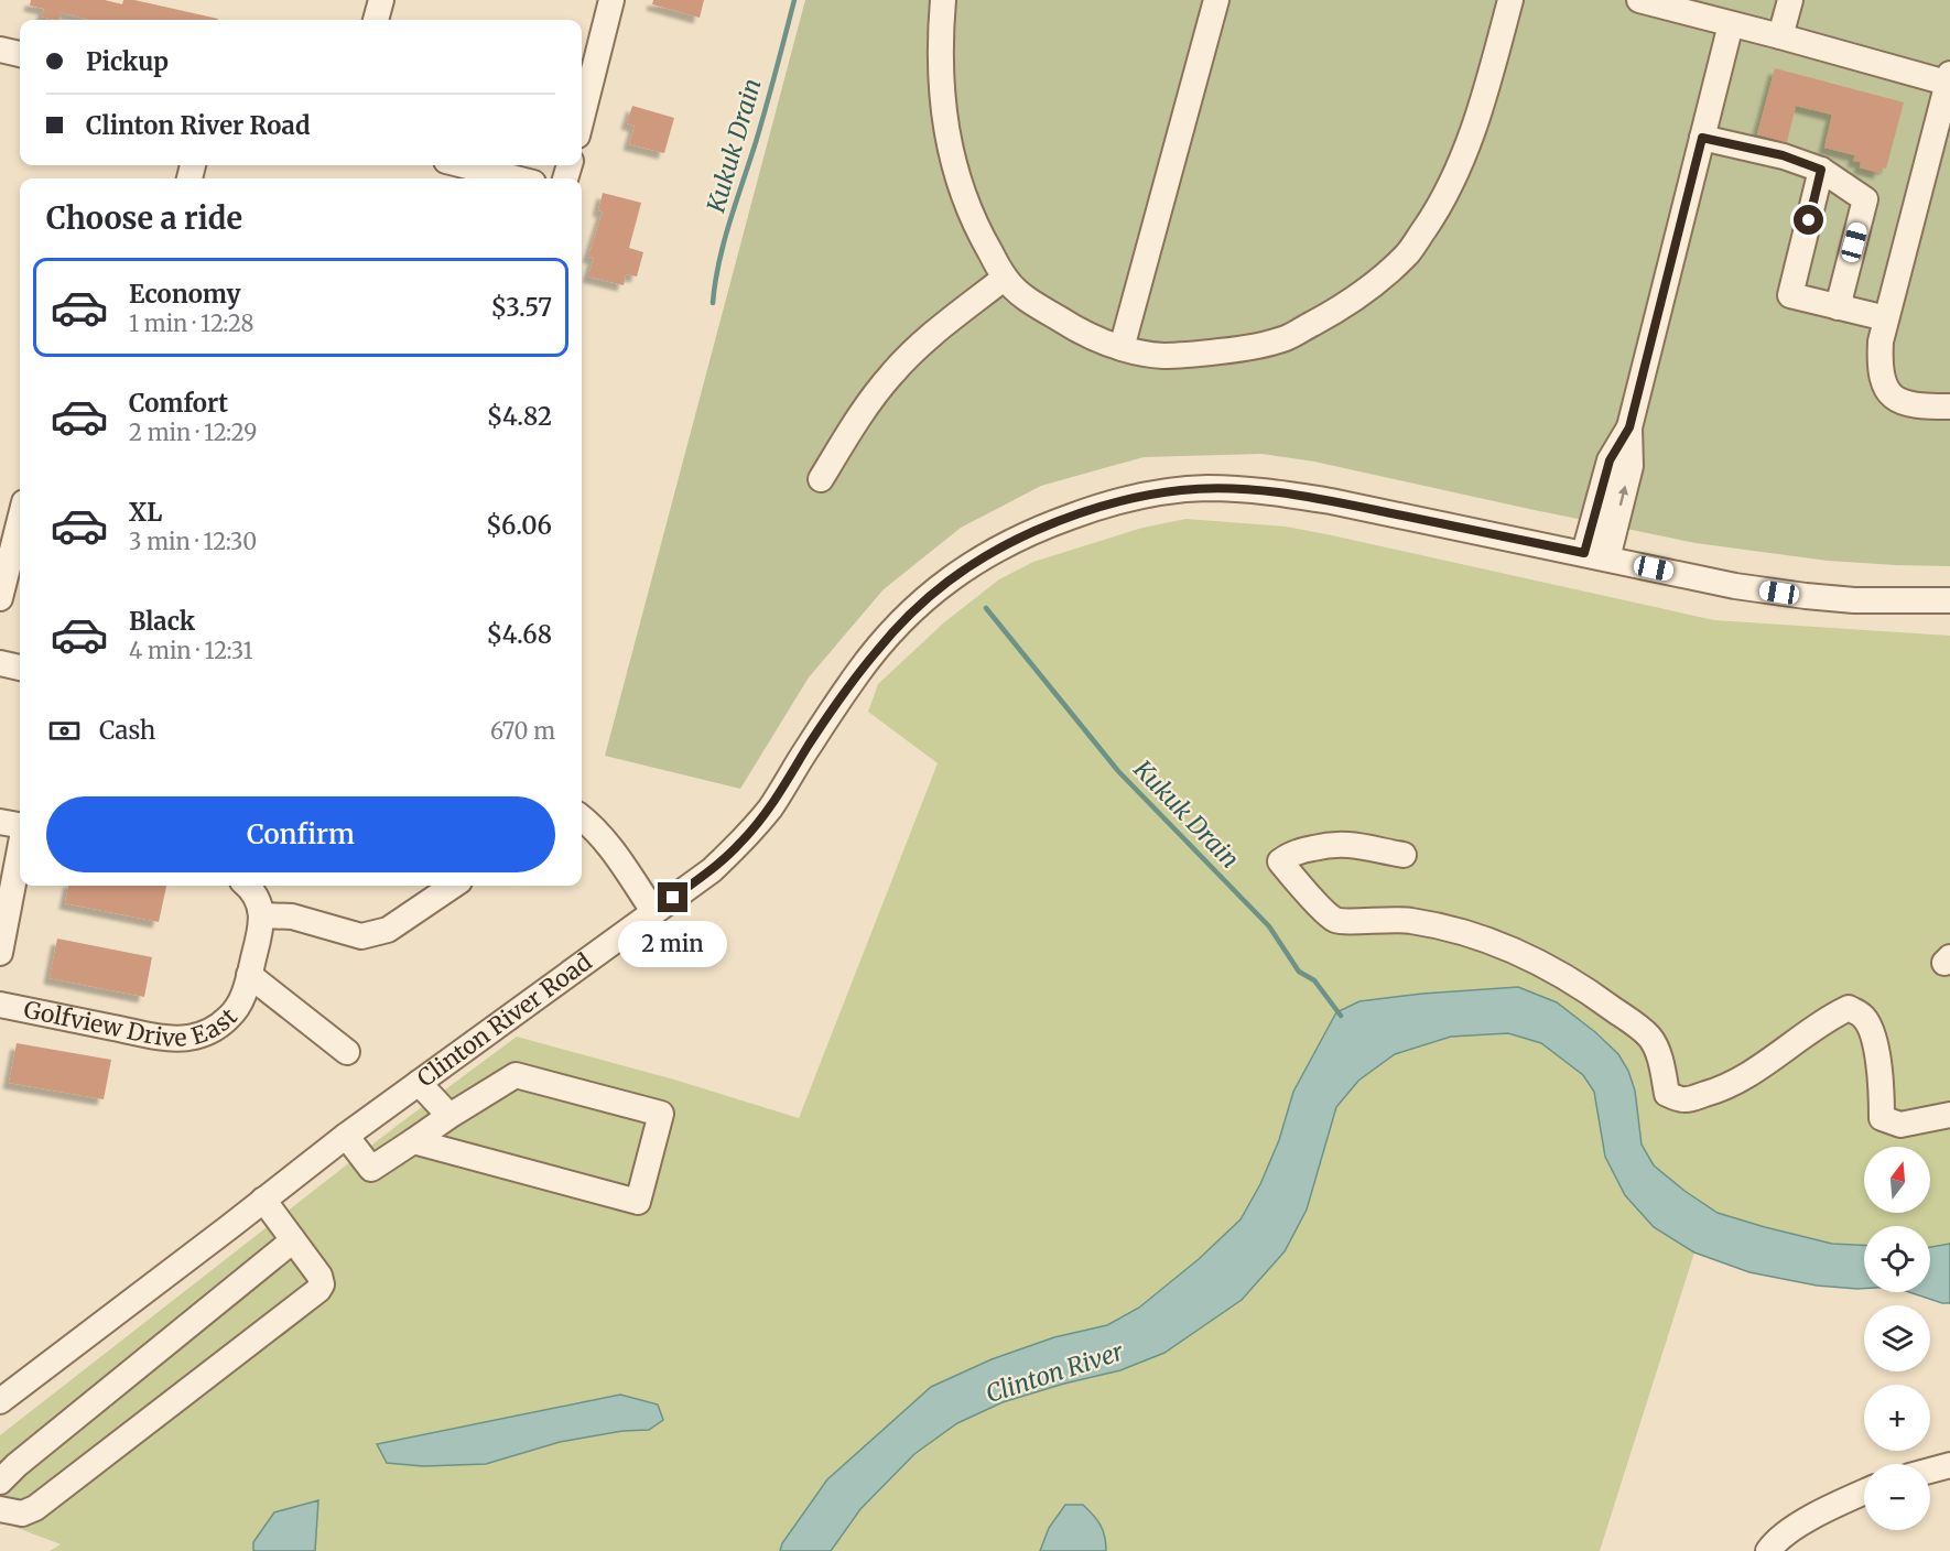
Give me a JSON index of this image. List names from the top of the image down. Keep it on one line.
{"streets":{"street":["Golfview Drive East","Clinton River Road"]},"water":["Kukuk Drain","Clinton River"],"north":"top","page":{"banner":["Pickup","Clinton River Road"],"heading":"Choose a ride","list":[{"name":"Economy","note":"1 min · 12:28","value":"$3.57"},{"name":"Comfort","note":"2 min · 12:29","value":"$4.82"},{"name":"XL","note":"3 min · 12:30","value":"$6.06"},{"name":"Black","note":"4 min · 12:31","value":"$4.68"}],"pay":["Cash","670 m"],"buttons":"Confirm","bubble":"2 min","map_buttons":["+","−"]}}
